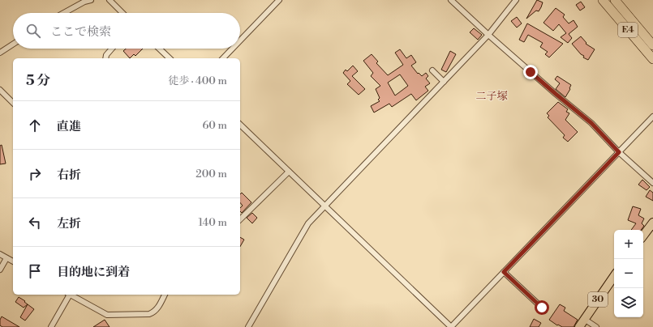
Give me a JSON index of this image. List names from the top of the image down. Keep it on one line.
{"streets":{"highway":["E4"],"main road":["30"]},"districts":["二子塚"],"page":{"search":"ここで検索","heading":["5 分","徒歩 · 400 m"],"list":[["直進","60 m"],["右折","200 m"],["左折","140 m"],"目的地に到着"],"map_buttons":["+","−"]}}
